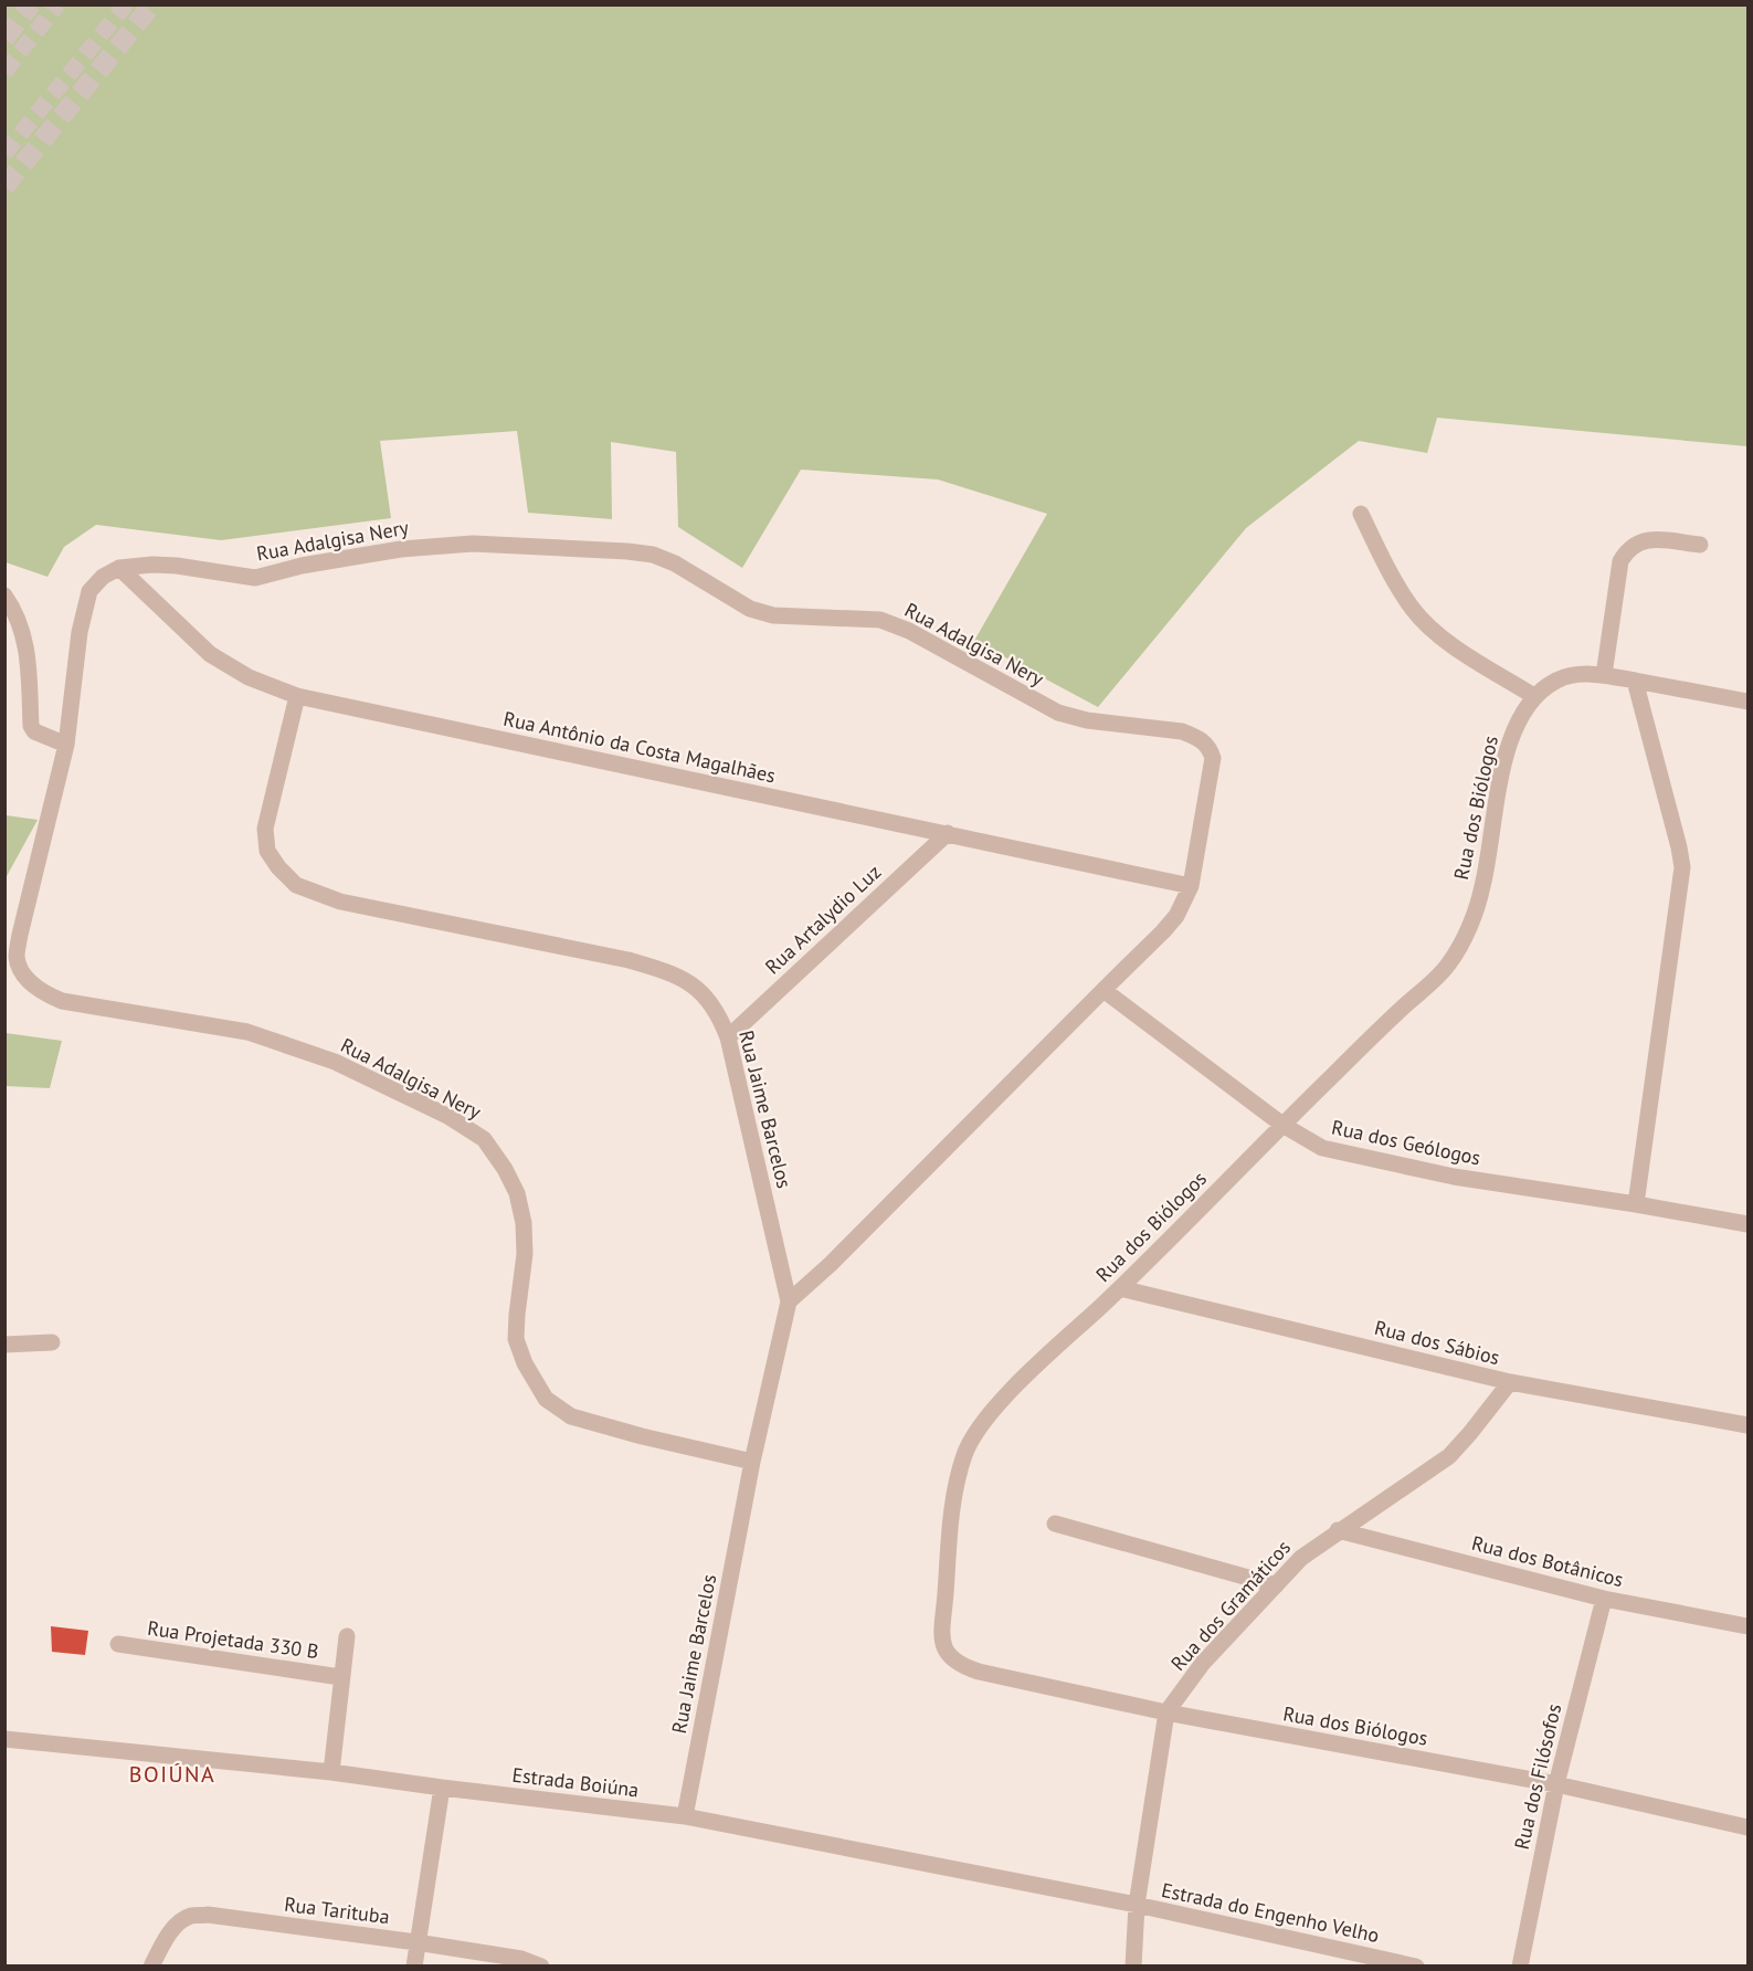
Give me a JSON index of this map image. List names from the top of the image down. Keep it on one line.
{"streets":{"street":["Rua Adalgisa Nery","Rua Antônio da Costa Magalhães","Rua dos Biólogos","Rua Artalydio Luz","Rua Jaime Barcelos","Rua dos Geólogos","Rua dos Sábios","Rua dos Botânicos","Rua dos Gramáticos","Rua Projetada 330 B","Rua dos Filósofos","Estrada Boiúna","Rua Tarituba","Estrada do Engenho Velho"]},"crossings":[["Rua Adalgisa Nery","Rua Antônio da Costa Magalhães"],["Rua Adalgisa Nery","Rua Jaime Barcelos"],["Rua Adalgisa Nery","Rua dos Geólogos"],["Rua Antônio da Costa Magalhães","Rua Artalydio Luz"],["Rua Antônio da Costa Magalhães","Rua Jaime Barcelos"],["Rua dos Biólogos","Rua dos Geólogos"],["Rua dos Biólogos","Rua dos Sábios"],["Rua dos Biólogos","Rua dos Gramáticos"],["Rua dos Biólogos","Rua dos Filósofos"],["Rua Artalydio Luz","Rua Jaime Barcelos"],["Rua Jaime Barcelos","Estrada Boiúna"],["Rua dos Sábios","Rua dos Gramáticos"],["Rua dos Botânicos","Rua dos Gramáticos"],["Rua dos Botânicos","Rua dos Filósofos"],["Rua dos Gramáticos","Estrada Boiúna"],["Rua dos Gramáticos","Estrada do Engenho Velho"],["Estrada Boiúna","Estrada do Engenho Velho"]],"districts":["BOIÚNA"]}
